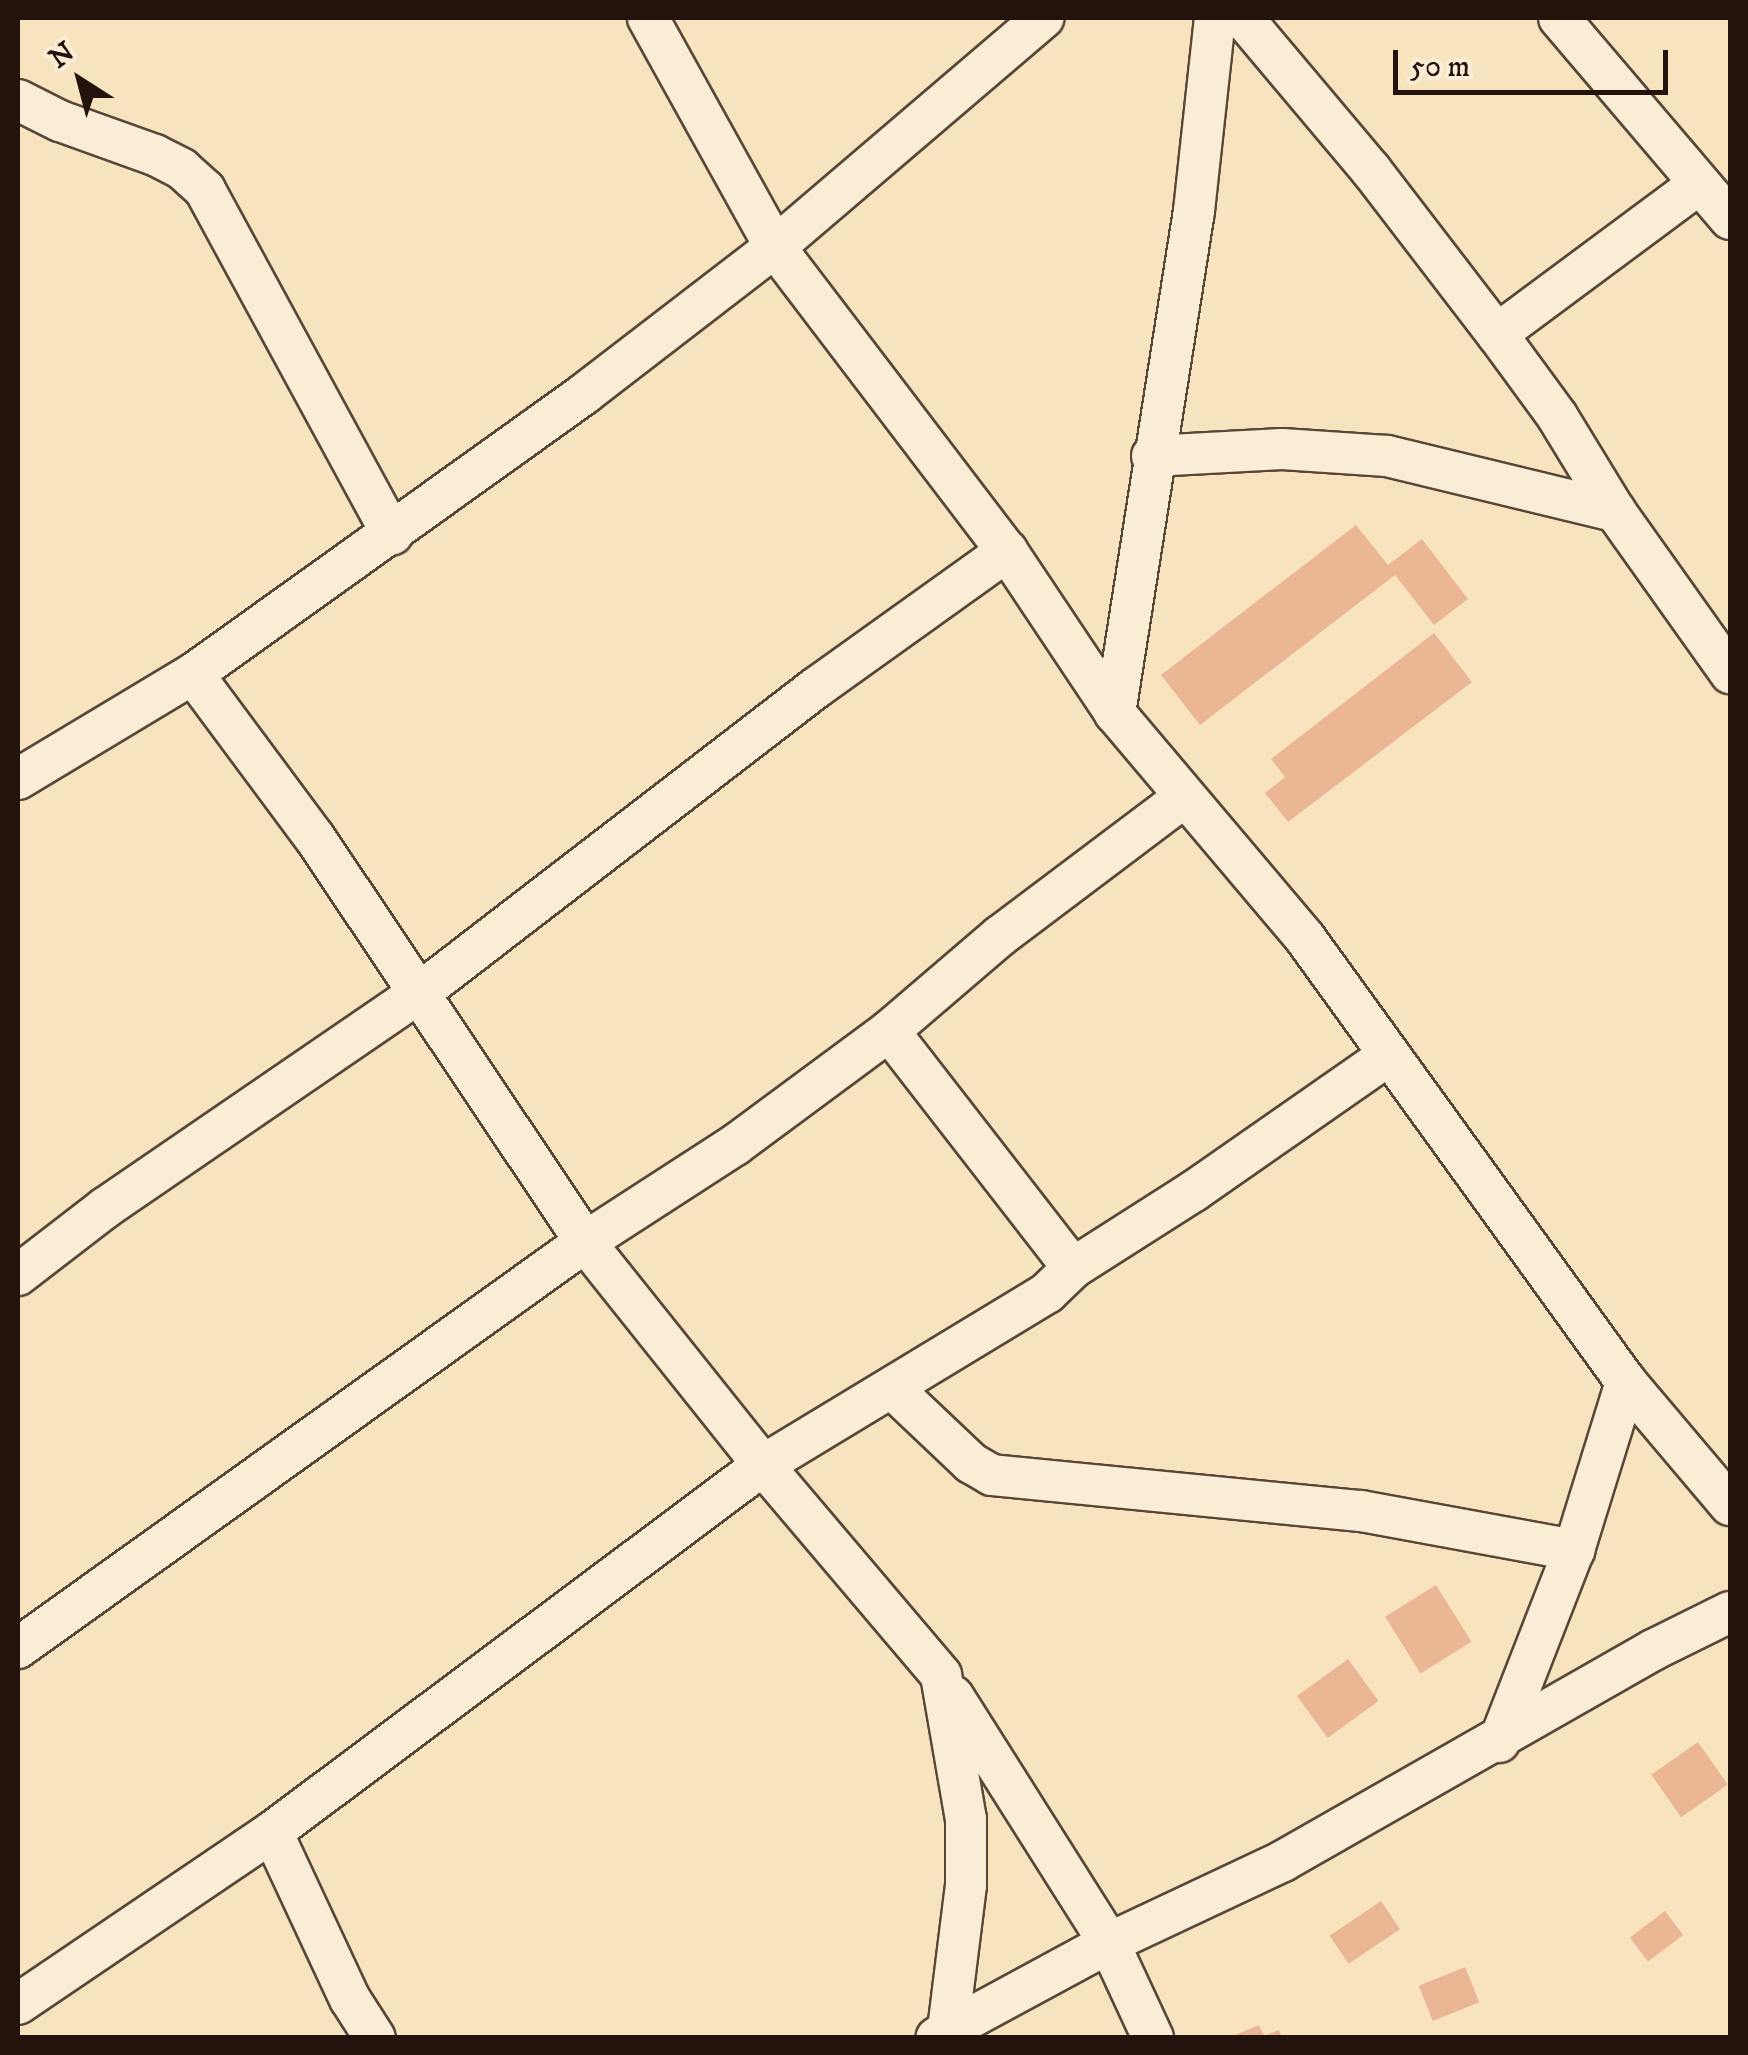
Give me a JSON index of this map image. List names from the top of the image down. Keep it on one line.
{"scale_bar":"50 m","north":"top left"}
